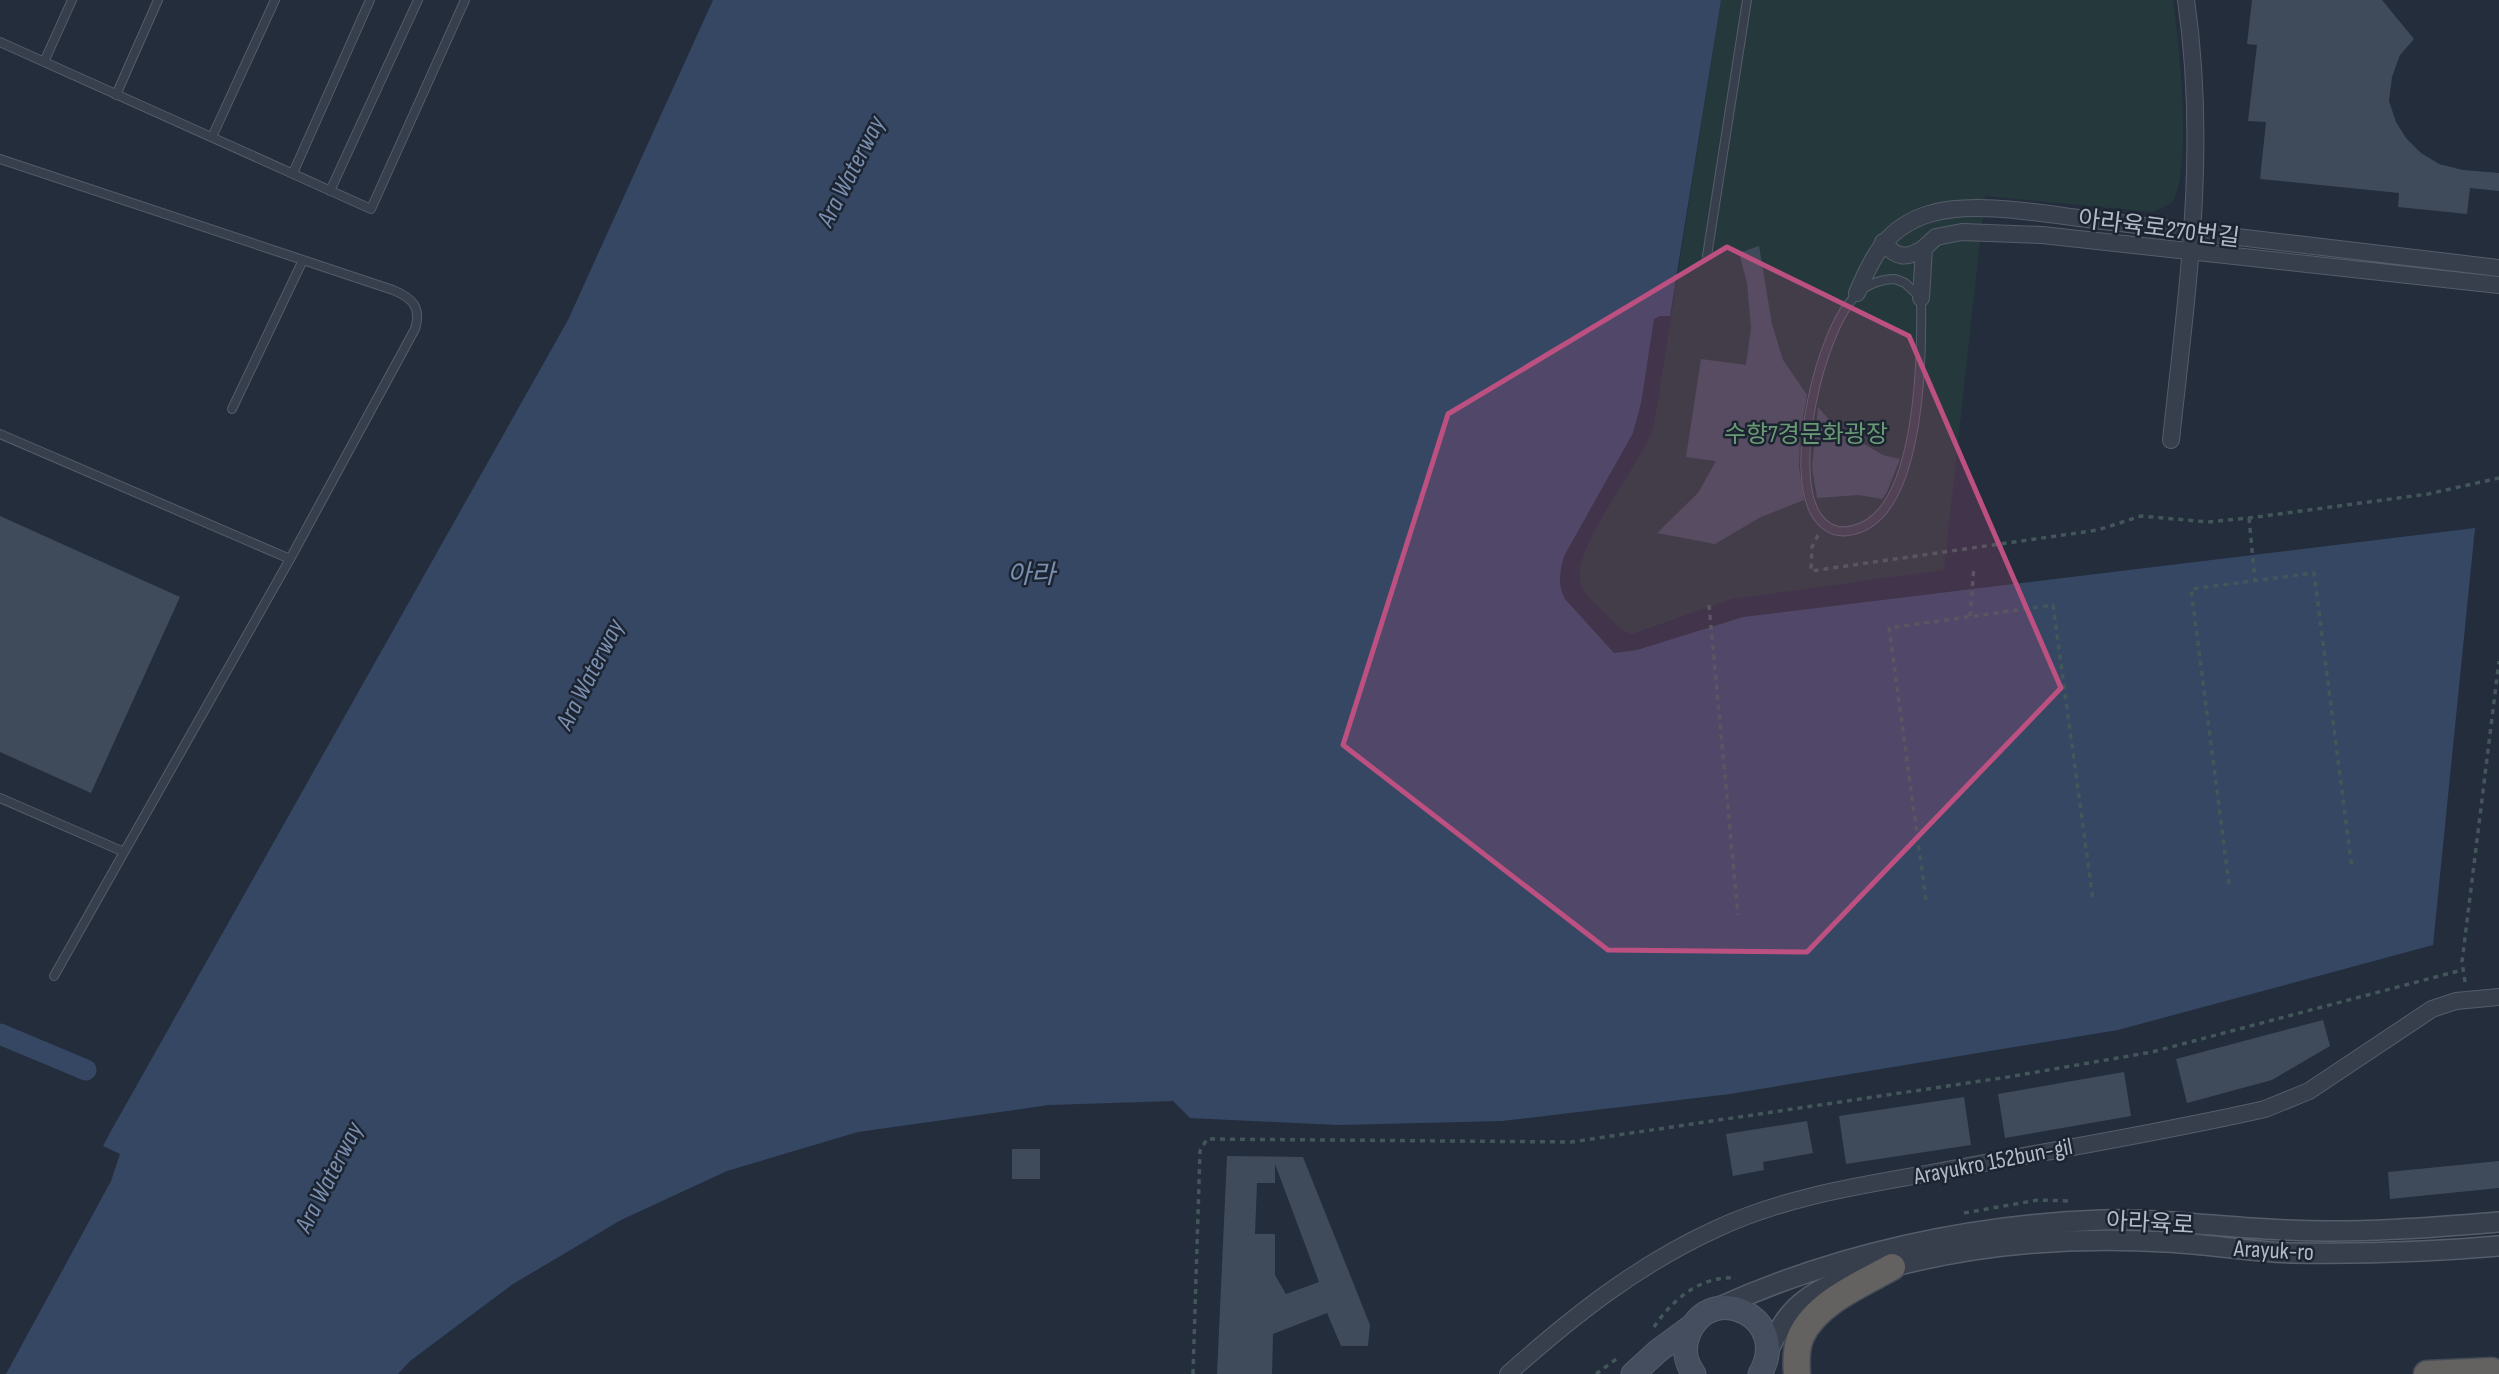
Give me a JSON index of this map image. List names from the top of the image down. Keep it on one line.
{"streets":{"street":["아라육로270번길","Arayukro 152bun-gil","아라육로","Arayuk-ro"]},"water":["Ara Waterway","아라"],"parks":["수향7경문화광장"]}
